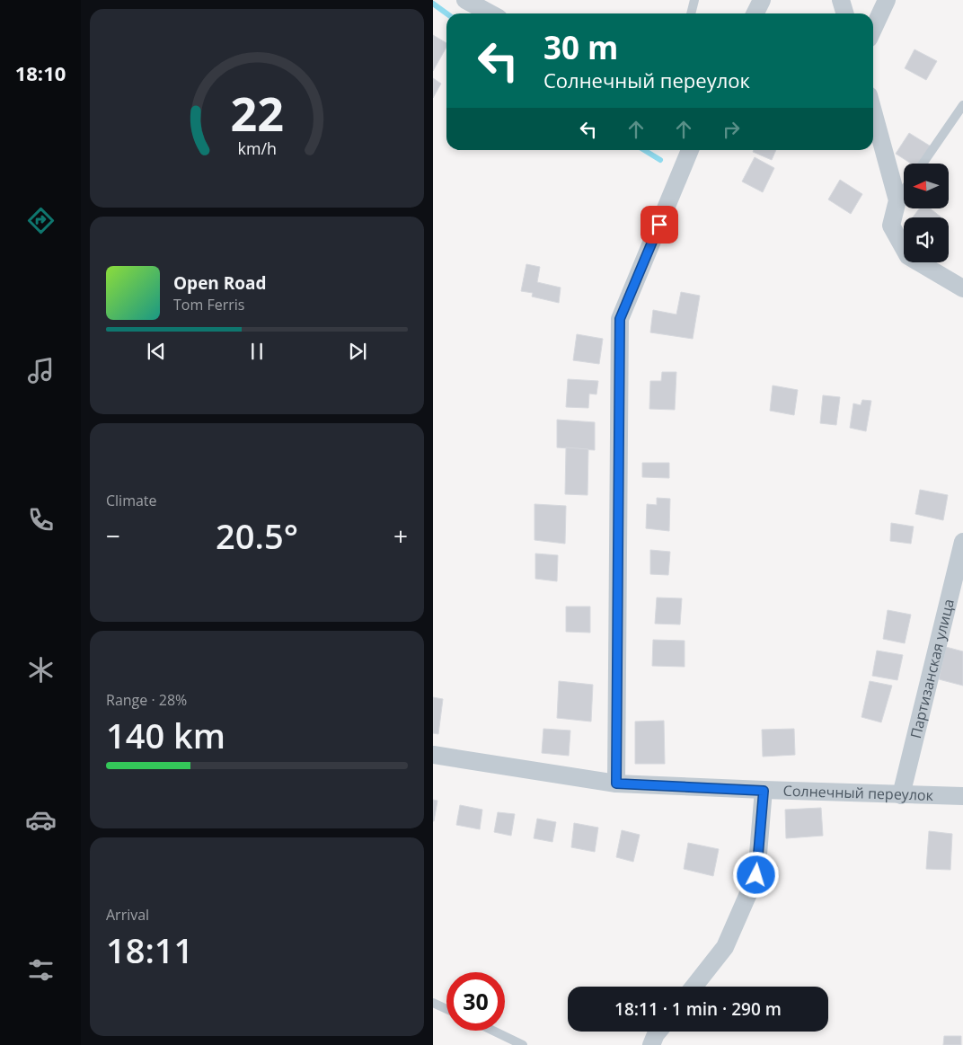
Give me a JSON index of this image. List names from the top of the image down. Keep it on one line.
{"streets":{"street":["Партизанская улица","Солнечный переулок"]},"crossings":[["Партизанская улица","Солнечный переулок"]],"north":"left","page":{"tabs":"18:10","turn":["30 m","Солнечный переулок"],"song":["Open Road","Tom Ferris"],"tile":["Climate",["Range · 28%","140 km"],["Arrival","18:11"]],"heat":["−","20.5°","+"],"limit":"30","trip":"18:11 · 1 min · 290 m","gauge":["22","km/h"]}}
